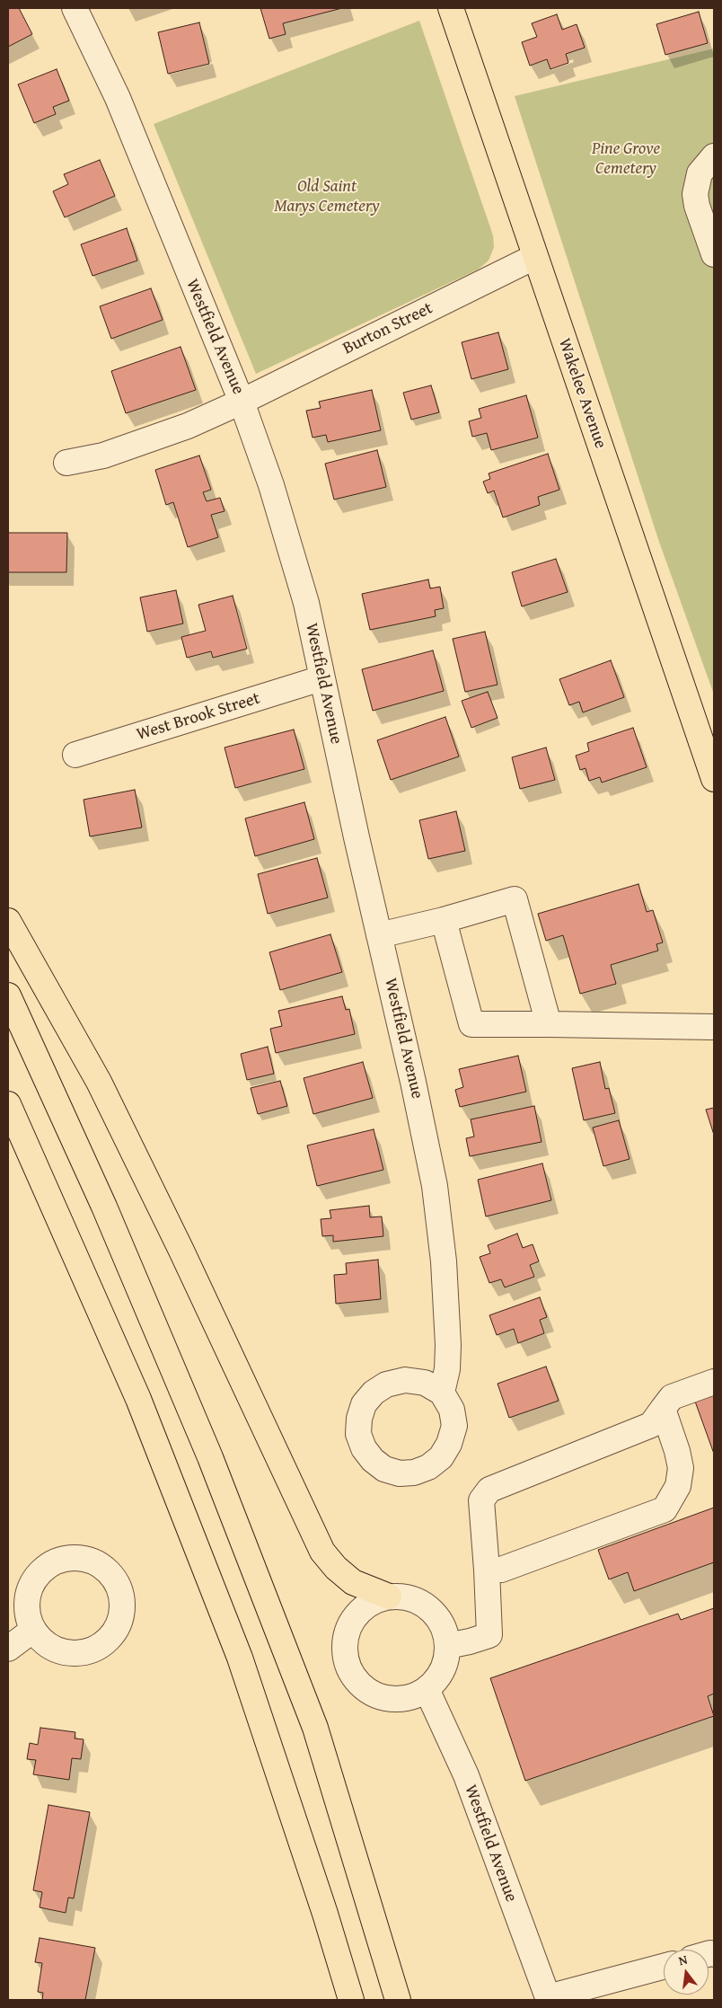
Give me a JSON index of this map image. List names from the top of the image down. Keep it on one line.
{"streets":{"main road":["Wakelee Avenue"],"street":["Burton Street","Westfield Avenue","West Brook Street"]},"crossings":[["Burton Street","Westfield Avenue"],["Burton Street","Wakelee Avenue"],["Westfield Avenue","West Brook Street"]],"parks":["Pine Grove Cemetery","Old Saint Marys Cemetery"],"north":"top"}
